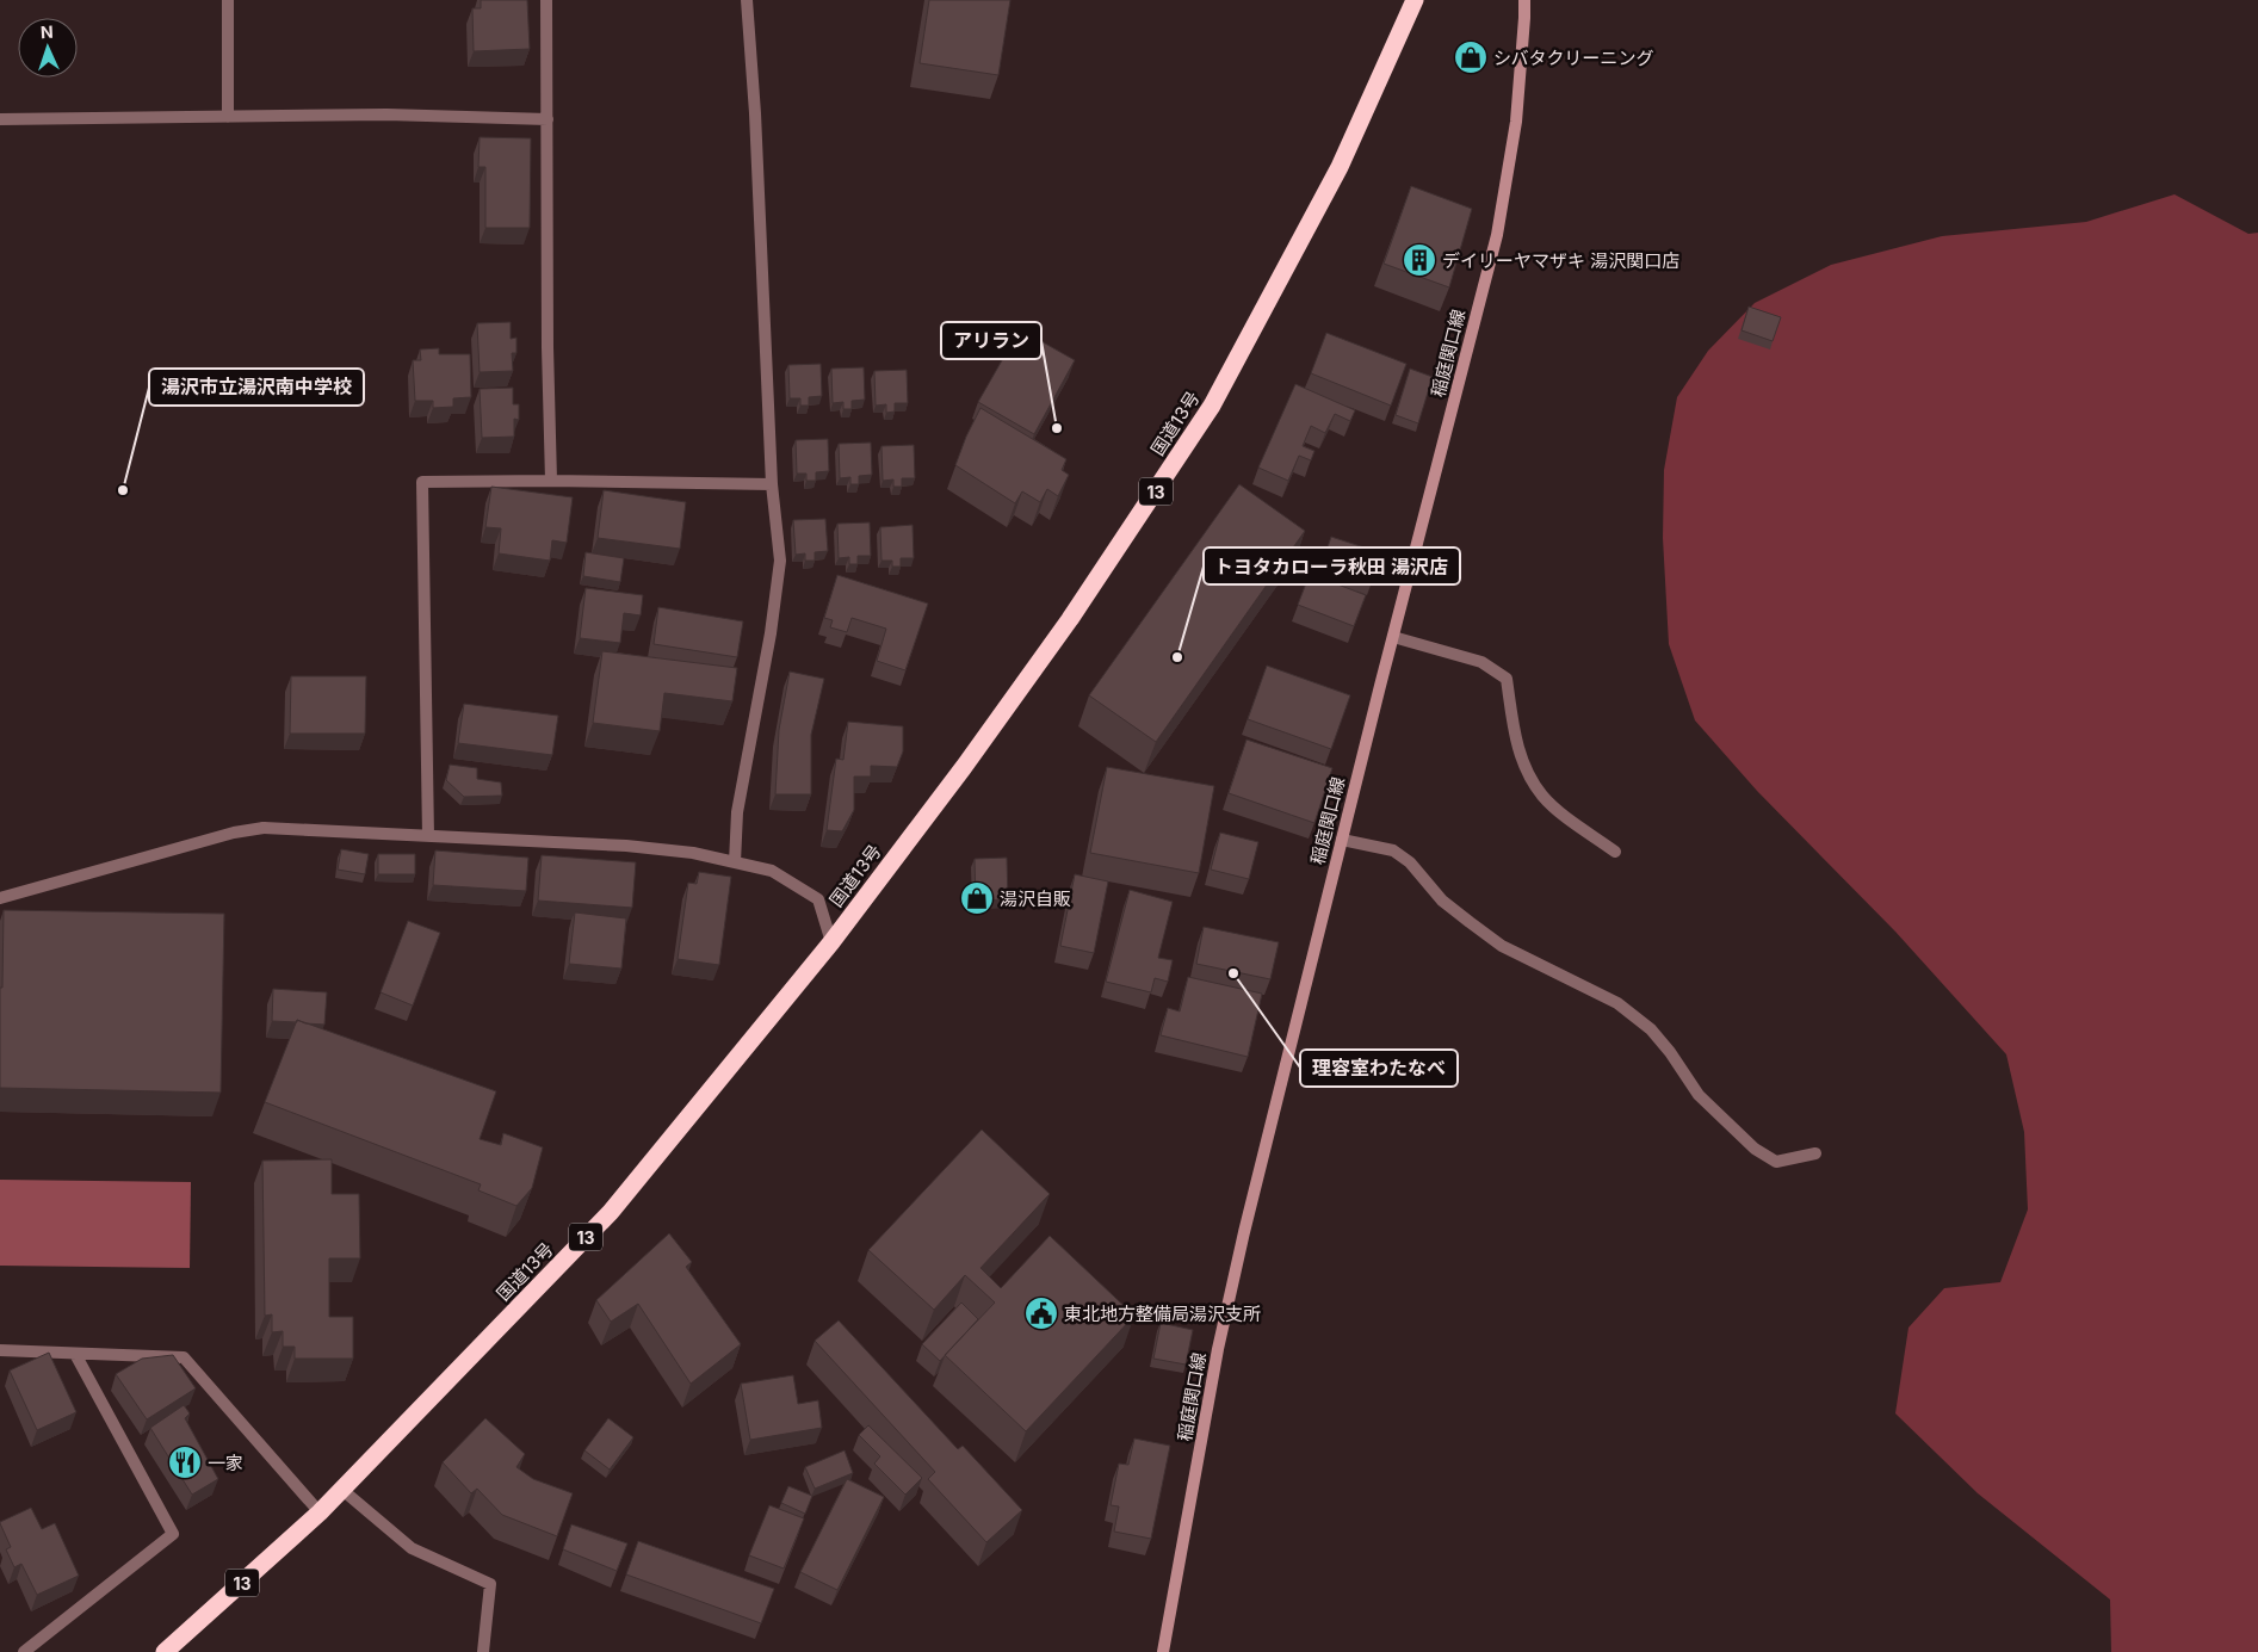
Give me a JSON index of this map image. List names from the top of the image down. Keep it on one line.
{"streets":{"highway":["国道13号","13"],"main road":["稲庭関口線"]},"places":{"shop":["シバタクリーニング","湯沢自販"],"building":["デイリーヤマザキ 湯沢関口店"],"other":["アリラン","湯沢市立湯沢南中学校","トヨタカローラ秋田 湯沢店","理容室わたなべ"],"public building":["東北地方整備局湯沢支所"],"restaurant":["一家"]},"north":"top"}
